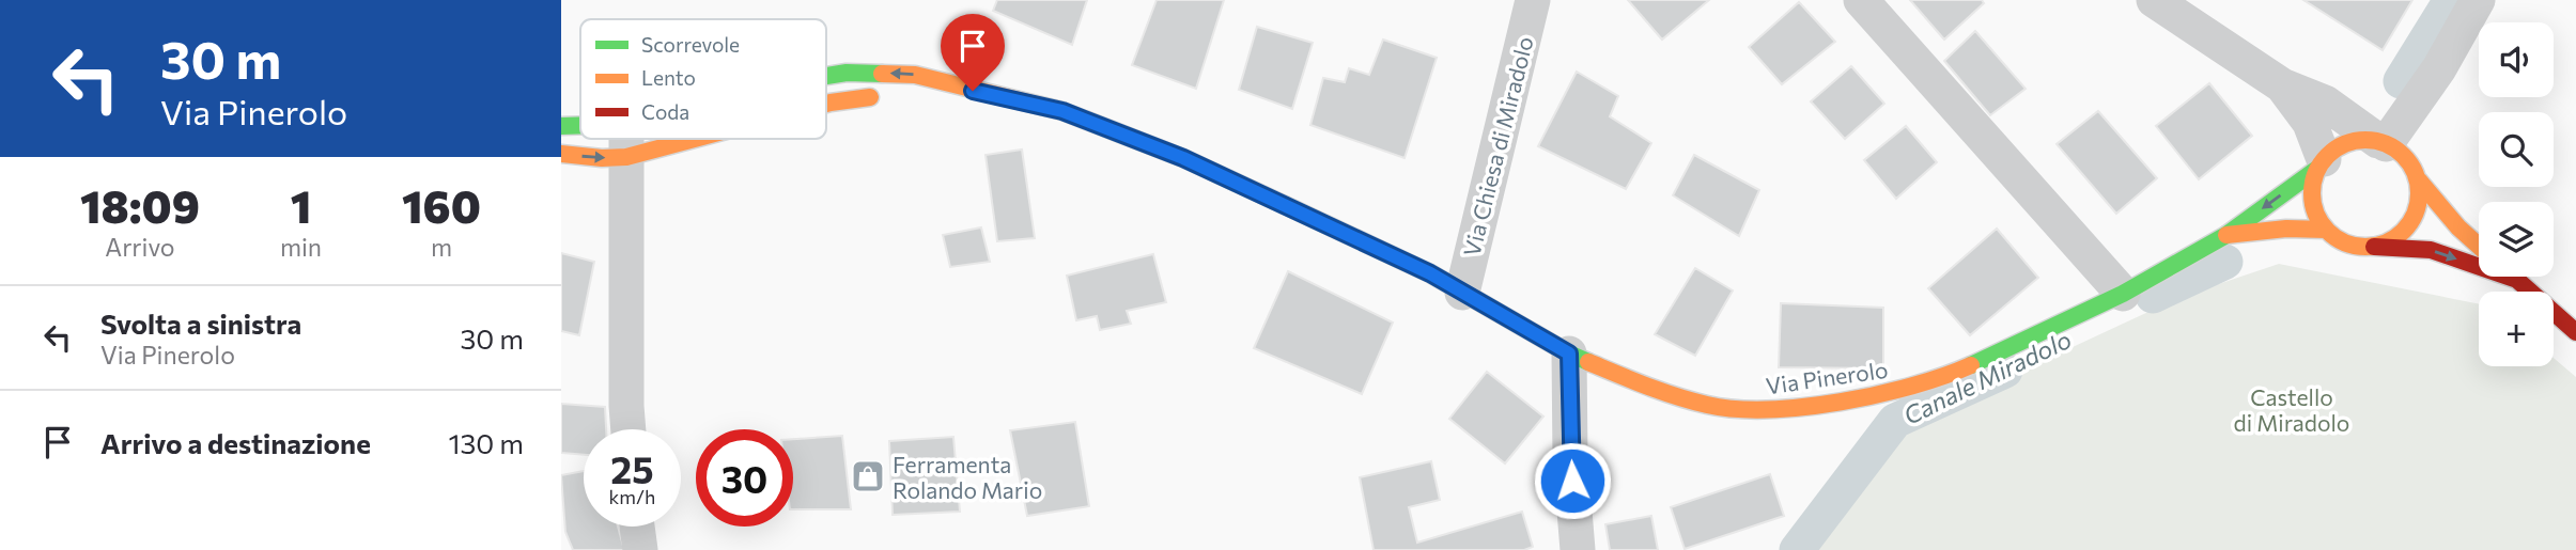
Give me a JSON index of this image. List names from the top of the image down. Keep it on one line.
{"streets":{"street":["Via Chiesa di Miradolo","Via Pinerolo"]},"crossings":[["Via Chiesa di Miradolo","Via Pinerolo"]],"water":["Canale Miradolo"],"parks":["Castello di Miradolo"],"places":{"shop":["Ferramenta Rolando Mario"]},"legend":["Scorrevole","Lento","Coda"],"page":{"turn":["30 m","Via Pinerolo"],"map_buttons":"+","eta":["18:09","Arrivo","1","min","160","m"],"list":[{"name":"Svolta a sinistra","note":"Via Pinerolo","value":"30 m"},{"name":"Arrivo a destinazione","value":"130 m"}],"speed":"25 km/h","limit":"30"}}
